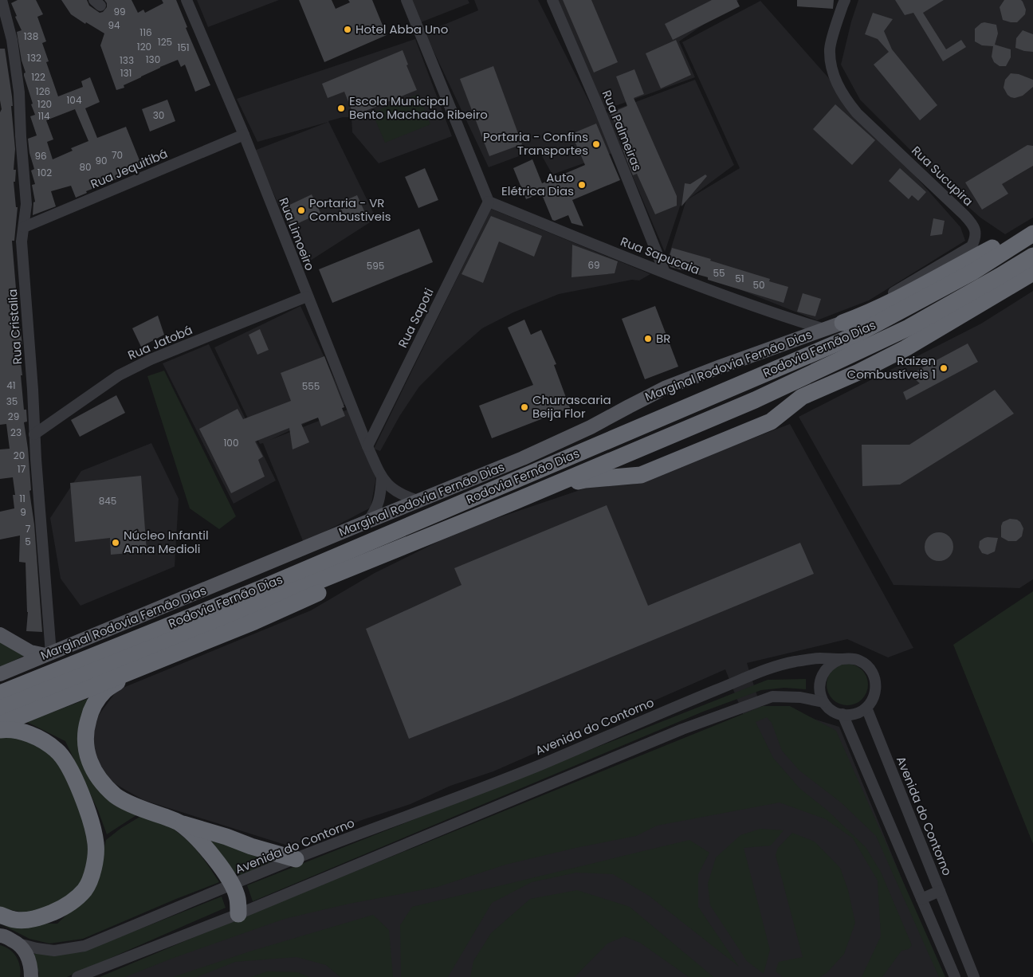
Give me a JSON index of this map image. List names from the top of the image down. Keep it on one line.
{"streets":{"highway":["Rodovia Fernão Dias"],"main road":["Marginal Rodovia Fernão Dias"],"street":["Rua Palmeiras","Rua Jequitibá","Rua Sucupira","Rua Limoeiro","Rua Sapucaia","Rua Sapoti","Rua Cristalia","Rua Jatobá","Avenida do Contorno"]},"crossings":[["Rua Palmeiras","Rua Sapucaia"],["Rua Jequitibá","Rua Limoeiro"],["Rua Jequitibá","Rua Cristalia"],["Rua Sucupira","Marginal Rodovia Fernão Dias"],["Rua Limoeiro","Rua Sapoti"],["Rua Limoeiro","Rua Jatobá"],["Rua Limoeiro","Marginal Rodovia Fernão Dias"],["Rua Sapucaia","Rua Sapoti"],["Rua Sapucaia","Marginal Rodovia Fernão Dias"],["Rua Cristalia","Rua Jatobá"],["Rua Cristalia","Marginal Rodovia Fernão Dias"]],"places":["Hotel Abba Uno","Escola Municipal Bento Machado Ribeiro","Portaria - Confins Transportes","Auto Elétrica Dias","Portaria - VR Combustiveis","BR","Raizen Combustíveis 1","Churrascaria Beija Flor","Núcleo Infantil Anna Medioli"],"house_numbers":["99","94","116","138","125","120","151","132","130","133","131","122","126","104","120","30","114","70","96","90","80","102","69","595","55","51","50","41","555","35","29","23","100","20","17","11","845","9","7","5"]}
